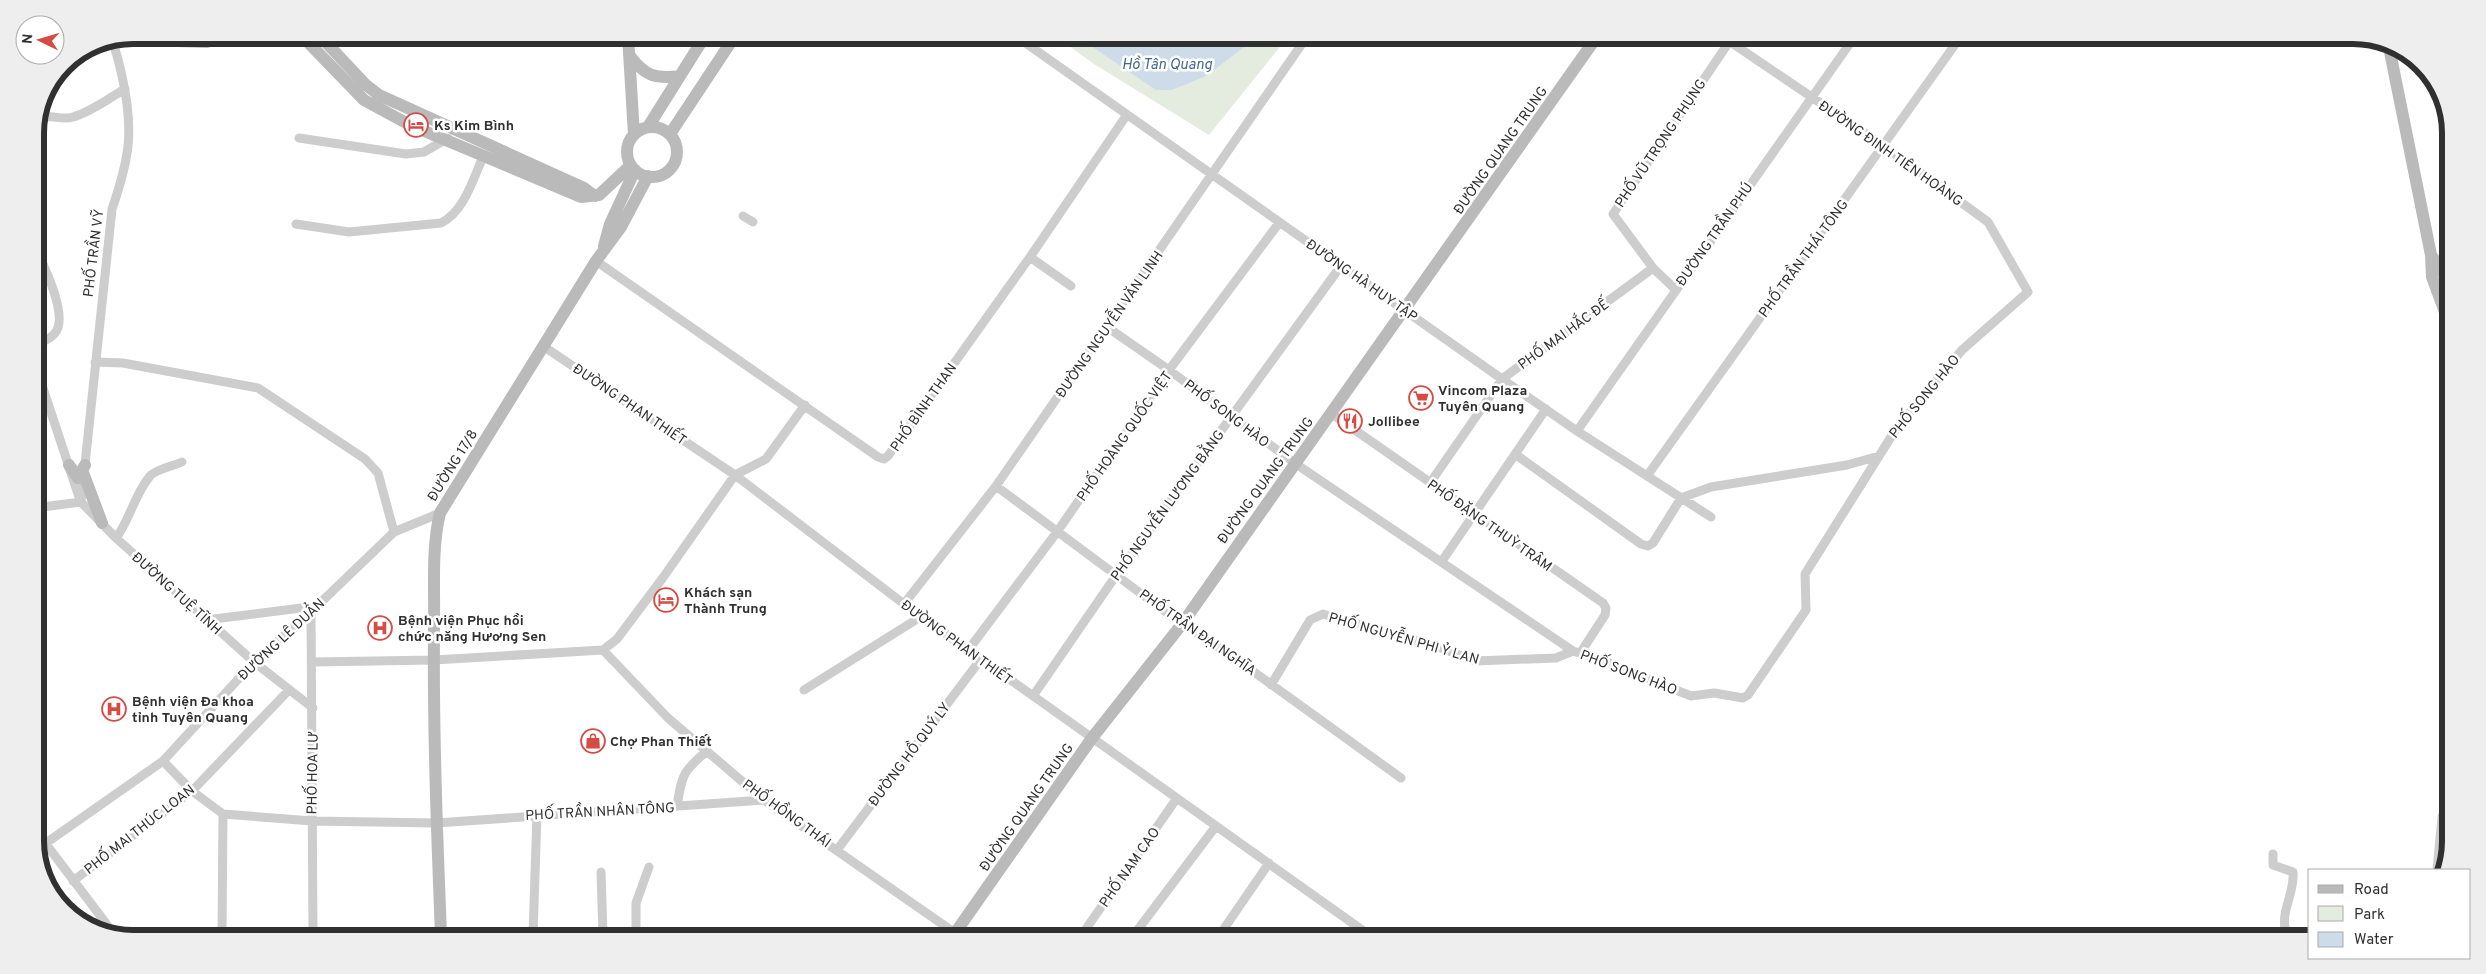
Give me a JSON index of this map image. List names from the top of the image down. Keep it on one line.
{"streets":{"main road":["ĐƯỜNG QUANG TRUNG","PHỐ TRẦN VỸ","ĐƯỜNG 17/8"],"street":["PHỐ VŨ TRỌNG PHỤNG","ĐƯỜNG ĐINH TIÊN HOÀNG","ĐƯỜNG TRẦN PHÚ","PHỐ TRẦN THÁI TÔNG","ĐƯỜNG HÀ HUY TẬP","ĐƯỜNG NGUYỄN VĂN LINH","PHỐ MAI HẮC ĐẾ","PHỐ SONG HÀO","ĐƯỜNG PHAN THIẾT","PHỐ BÌNH THAN","PHỐ HOÀNG QUỐC VIỆT","PHỐ NGUYỄN LƯƠNG BẰNG","PHỐ ĐẶNG THUỲ TRÂM","ĐƯỜNG TUỆ TĨNH","PHỐ TRẦN ĐẠI NGHĨA","PHỐ NGUYỄN PHI Ỷ LAN","ĐƯỜNG LÊ DUẨN","ĐƯỜNG HỒ QUÝ LY","PHỐ HOA LƯ","PHỐ TRẦN NHÂN TÔNG","PHỐ HỒNG THÁI","PHỐ MAI THÚC LOAN","PHỐ NAM CAO"]},"crossings":[["PHỐ VŨ TRỌNG PHỤNG","ĐƯỜNG TRẦN PHÚ"],["PHỐ VŨ TRỌNG PHỤNG","PHỐ MAI HẮC ĐẾ"],["ĐƯỜNG QUANG TRUNG","ĐƯỜNG HÀ HUY TẬP"],["ĐƯỜNG QUANG TRUNG","PHỐ SONG HÀO"],["ĐƯỜNG QUANG TRUNG","ĐƯỜNG PHAN THIẾT"],["ĐƯỜNG QUANG TRUNG","PHỐ ĐẶNG THUỲ TRÂM"],["ĐƯỜNG QUANG TRUNG","PHỐ TRẦN ĐẠI NGHĨA"],["ĐƯỜNG ĐINH TIÊN HOÀNG","ĐƯỜNG TRẦN PHÚ"],["ĐƯỜNG ĐINH TIÊN HOÀNG","PHỐ TRẦN THÁI TÔNG"],["ĐƯỜNG ĐINH TIÊN HOÀNG","PHỐ SONG HÀO"],["ĐƯỜNG TRẦN PHÚ","ĐƯỜNG HÀ HUY TẬP"],["PHỐ TRẦN VỸ","ĐƯỜNG TUỆ TĨNH"],["PHỐ TRẦN THÁI TÔNG","ĐƯỜNG HÀ HUY TẬP"],["ĐƯỜNG HÀ HUY TẬP","ĐƯỜNG NGUYỄN VĂN LINH"],["ĐƯỜNG HÀ HUY TẬP","PHỐ MAI HẮC ĐẾ"],["ĐƯỜNG HÀ HUY TẬP","PHỐ BÌNH THAN"],["ĐƯỜNG HÀ HUY TẬP","PHỐ HOÀNG QUỐC VIỆT"],["ĐƯỜNG HÀ HUY TẬP","PHỐ NGUYỄN LƯƠNG BẰNG"],["ĐƯỜNG NGUYỄN VĂN LINH","PHỐ SONG HÀO"],["ĐƯỜNG NGUYỄN VĂN LINH","ĐƯỜNG PHAN THIẾT"],["ĐƯỜNG NGUYỄN VĂN LINH","PHỐ TRẦN ĐẠI NGHĨA"],["PHỐ MAI HẮC ĐẾ","PHỐ ĐẶNG THUỲ TRÂM"],["PHỐ SONG HÀO","PHỐ HOÀNG QUỐC VIỆT"],["PHỐ SONG HÀO","PHỐ NGUYỄN LƯƠNG BẰNG"],["PHỐ SONG HÀO","PHỐ ĐẶNG THUỲ TRÂM"],["PHỐ SONG HÀO","PHỐ NGUYỄN PHI Ỷ LAN"],["ĐƯỜNG PHAN THIẾT","PHỐ HOÀNG QUỐC VIỆT"],["ĐƯỜNG PHAN THIẾT","ĐƯỜNG 17/8"],["ĐƯỜNG PHAN THIẾT","PHỐ NGUYỄN LƯƠNG BẰNG"],["ĐƯỜNG PHAN THIẾT","ĐƯỜNG HỒ QUÝ LY"],["ĐƯỜNG PHAN THIẾT","PHỐ NAM CAO"],["PHỐ BÌNH THAN","ĐƯỜNG 17/8"],["PHỐ HOÀNG QUỐC VIỆT","PHỐ TRẦN ĐẠI NGHĨA"],["ĐƯỜNG 17/8","ĐƯỜNG LÊ DUẨN"],["ĐƯỜNG 17/8","PHỐ TRẦN NHÂN TÔNG"],["PHỐ NGUYỄN LƯƠNG BẰNG","PHỐ TRẦN ĐẠI NGHĨA"],["PHỐ ĐẶNG THUỲ TRÂM","PHỐ NGUYỄN PHI Ỷ LAN"],["ĐƯỜNG TUỆ TĨNH","ĐƯỜNG LÊ DUẨN"],["ĐƯỜNG TUỆ TĨNH","PHỐ HOA LƯ"],["ĐƯỜNG TUỆ TĨNH","PHỐ MAI THÚC LOAN"],["PHỐ TRẦN ĐẠI NGHĨA","PHỐ NGUYỄN PHI Ỷ LAN"],["ĐƯỜNG LÊ DUẨN","PHỐ HOA LƯ"],["ĐƯỜNG HỒ QUÝ LY","PHỐ HỒNG THÁI"],["PHỐ HOA LƯ","PHỐ TRẦN NHÂN TÔNG"],["PHỐ TRẦN NHÂN TÔNG","PHỐ HỒNG THÁI"]],"water":["Hồ Tân Quang"],"places":{"hotel":["Ks Kim Bình","Khách sạn Thành Trung"],"supermarket":["Vincom Plaza Tuyên Quang"],"restaurant":["Jollibee"],"hospital":["Bệnh viện Phục hồi chức năng Hương Sen","Bệnh viện Đa khoa tỉnh Tuyên Quang"],"shop":["Chợ Phan Thiết"]},"legend":["Road","Park","Water"],"north":"left"}
